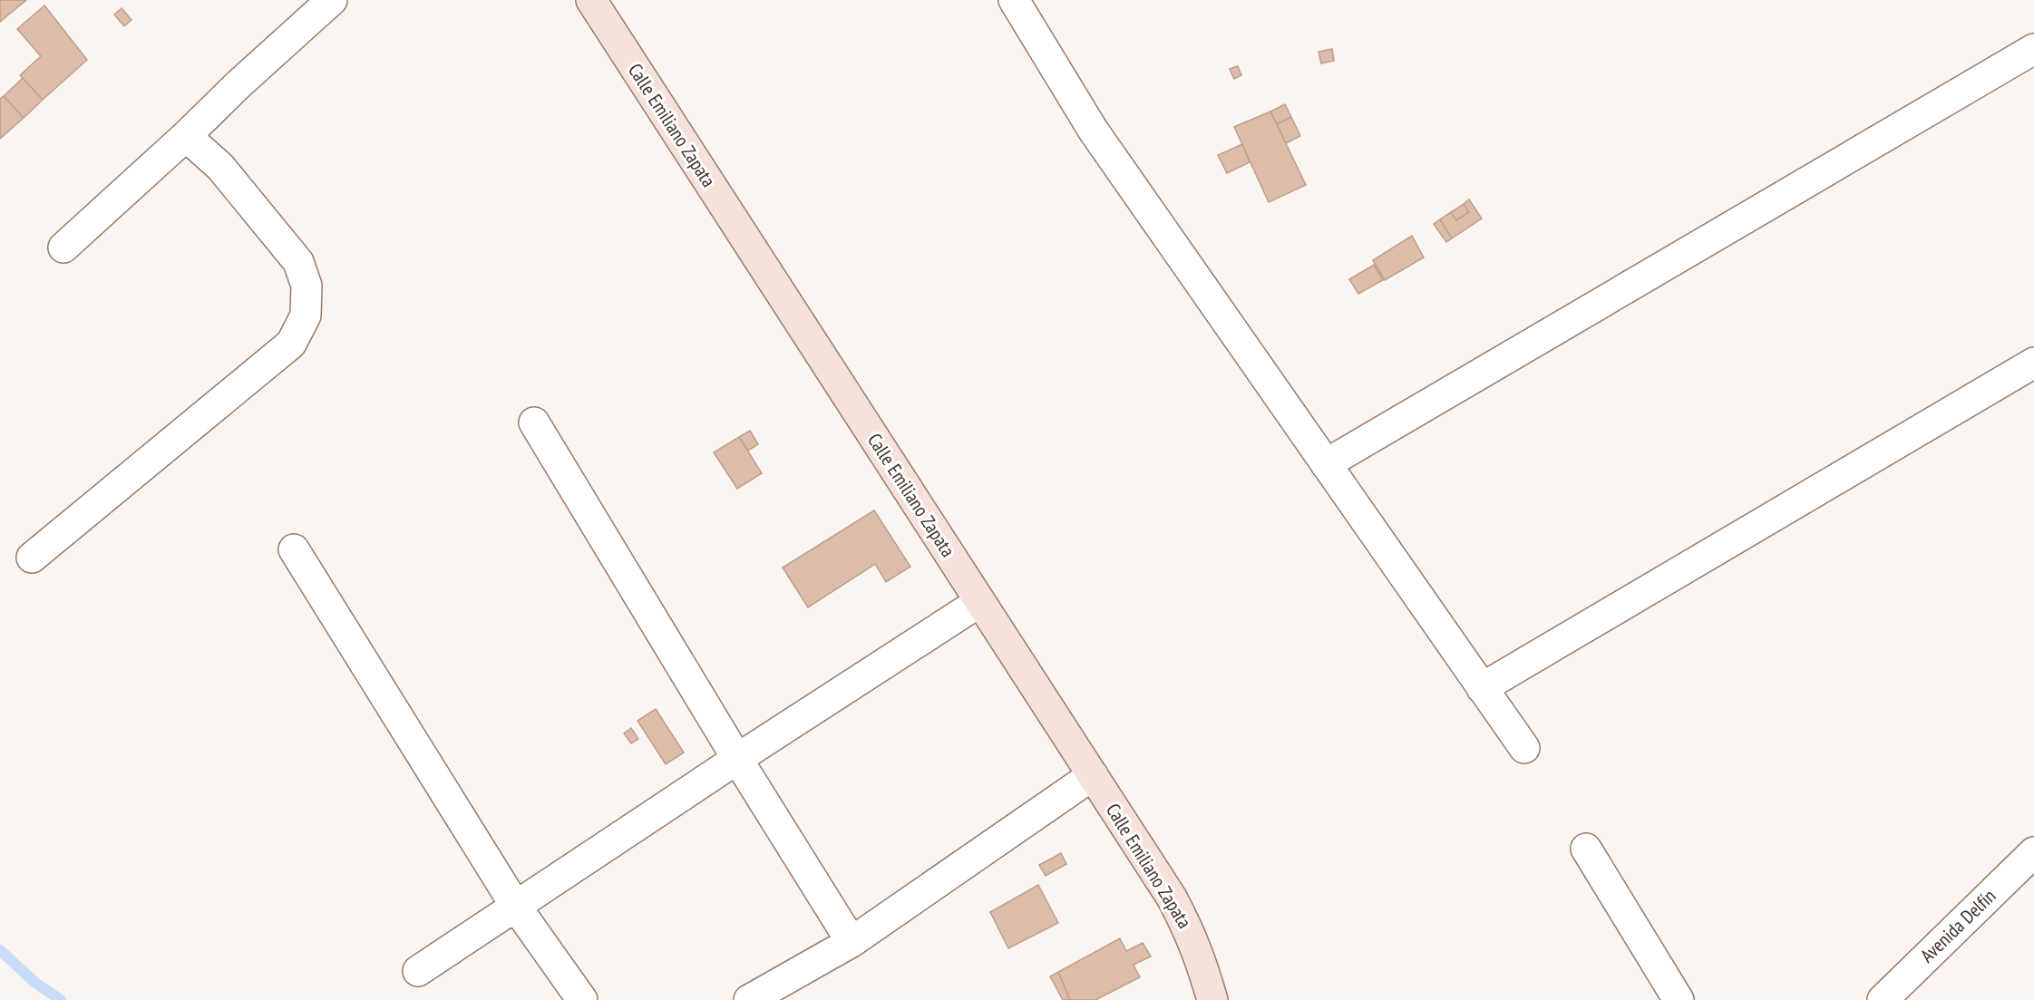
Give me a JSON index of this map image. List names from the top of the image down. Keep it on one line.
{"streets":{"main road":["Calle Emiliano Zapata"],"street":["Avenida Delfín"]}}
